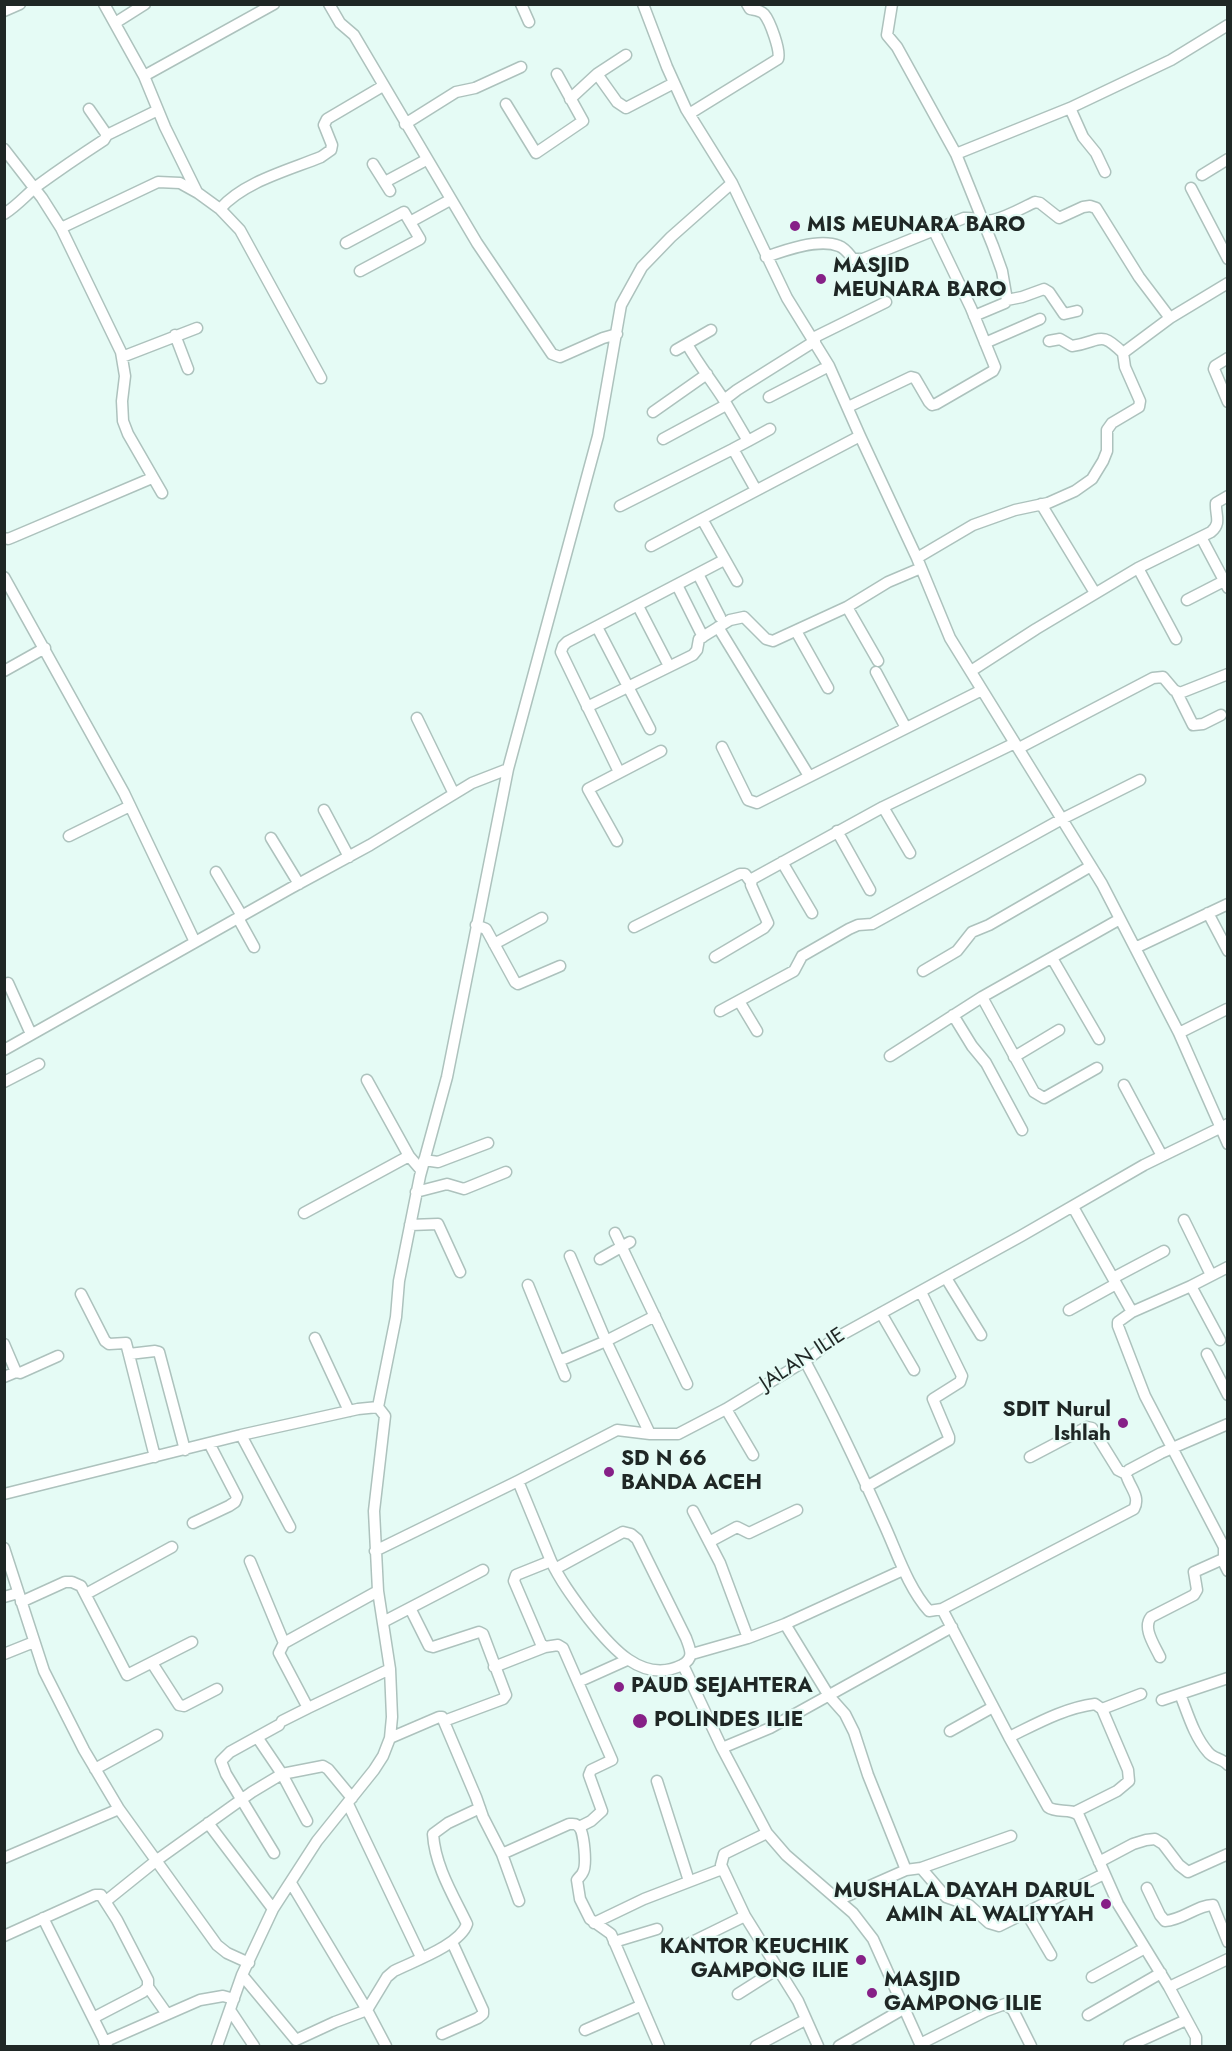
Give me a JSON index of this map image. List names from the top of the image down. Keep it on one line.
{"streets":{"street":["JALAN ILIE"]},"places":["MIS MEUNARA BARO","MASJID MEUNARA BARO","SDIT Nurul Ishlah","SD N 66 BANDA ACEH","PAUD SEJAHTERA","POLINDES ILIE","MUSHALA DAYAH DARUL AMIN AL WALIYYAH","KANTOR KEUCHIK GAMPONG ILIE","MASJID GAMPONG ILIE"]}
